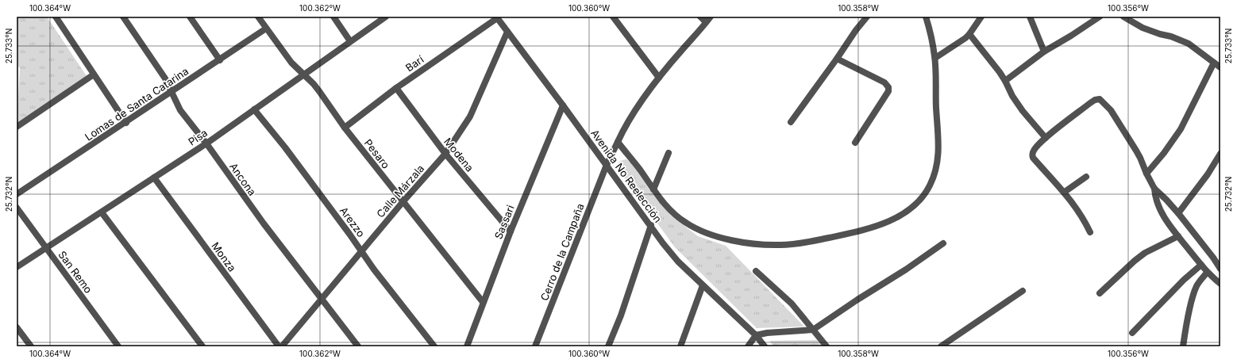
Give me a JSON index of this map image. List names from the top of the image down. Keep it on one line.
{"streets":{"street":["Barí","Lomas de Santa Catarina","Pisa","Pesaro","Modena","Avenida No Reelección","Ancona","Calle Márzala","Arezzo","Sassari","Cerro de la Campaña","Monza","San Remo"]},"crossings":[["Barí","Pesaro"],["Barí","Modena"],["Barí","Avenida No Reelección"],["Lomas de Santa Catarina","Pesaro"],["Lomas de Santa Catarina","Ancona"],["Pisa","Pesaro"],["Pisa","Ancona"],["Pisa","Arezzo"],["Pisa","Monza"],["Pisa","San Remo"],["Pesaro","Calle Márzala"],["Pesaro","Sassari"],["Modena","Calle Márzala"],["Modena","Sassari"],["Avenida No Reelección","Calle Márzala"],["Avenida No Reelección","Sassari"],["Avenida No Reelección","Cerro de la Campaña"],["Ancona","Calle Márzala"],["Calle Márzala","Arezzo"]],"coordinates":["100.364°W","100.362°W","100.360°W","100.358°W","100.356°W","25.733°N","25.732°N"]}
